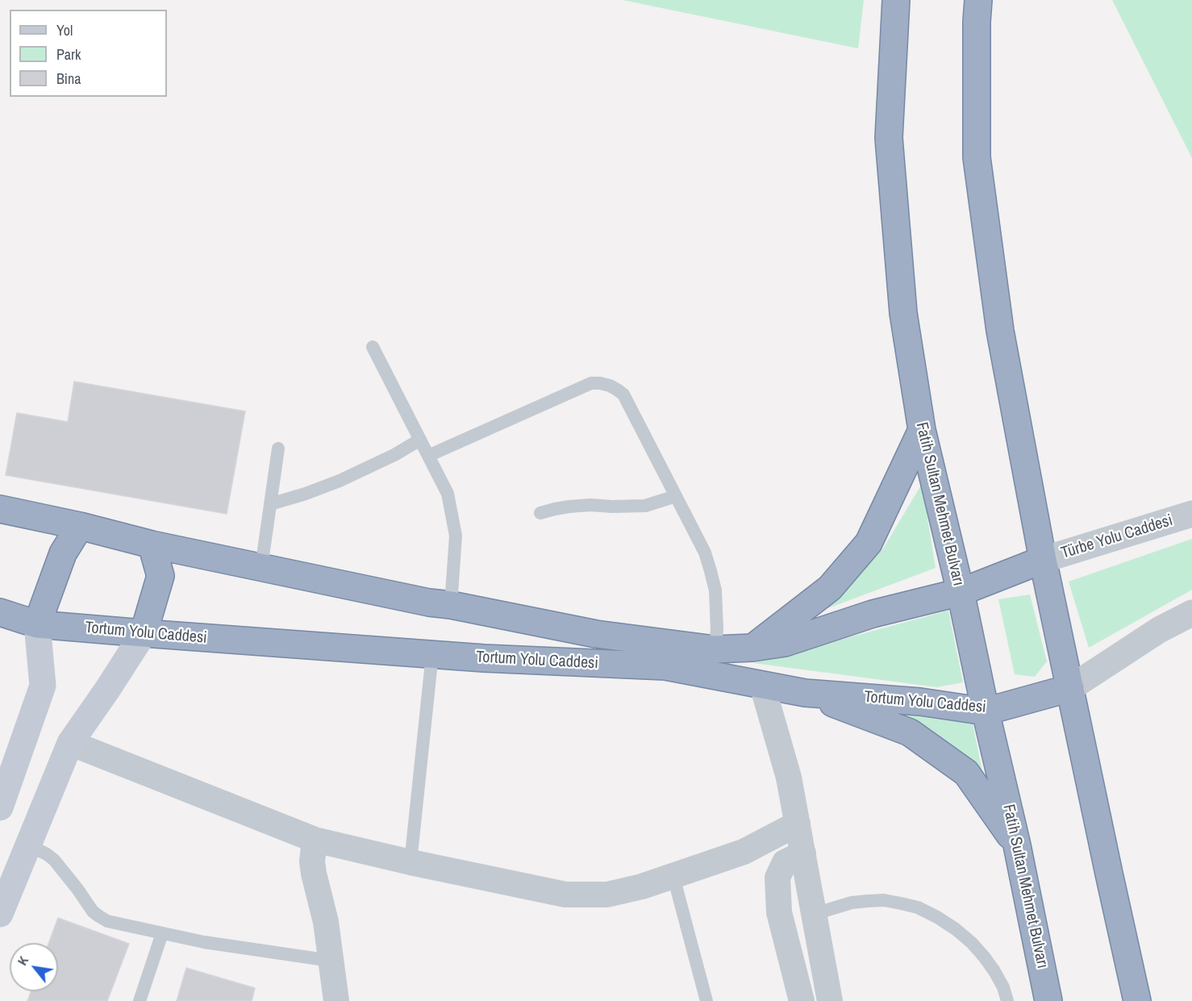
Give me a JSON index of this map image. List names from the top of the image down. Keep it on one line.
{"streets":{"highway":["Fatih Sultan Mehmet Bulvarı","Tortum Yolu Caddesi"],"street":["Türbe Yolu Caddesi"]},"crossings":[["Fatih Sultan Mehmet Bulvarı","Tortum Yolu Caddesi"],["Türbe Yolu Caddesi","Tortum Yolu Caddesi"]],"legend":["Yol","Park","Bina"],"north":"top left"}
